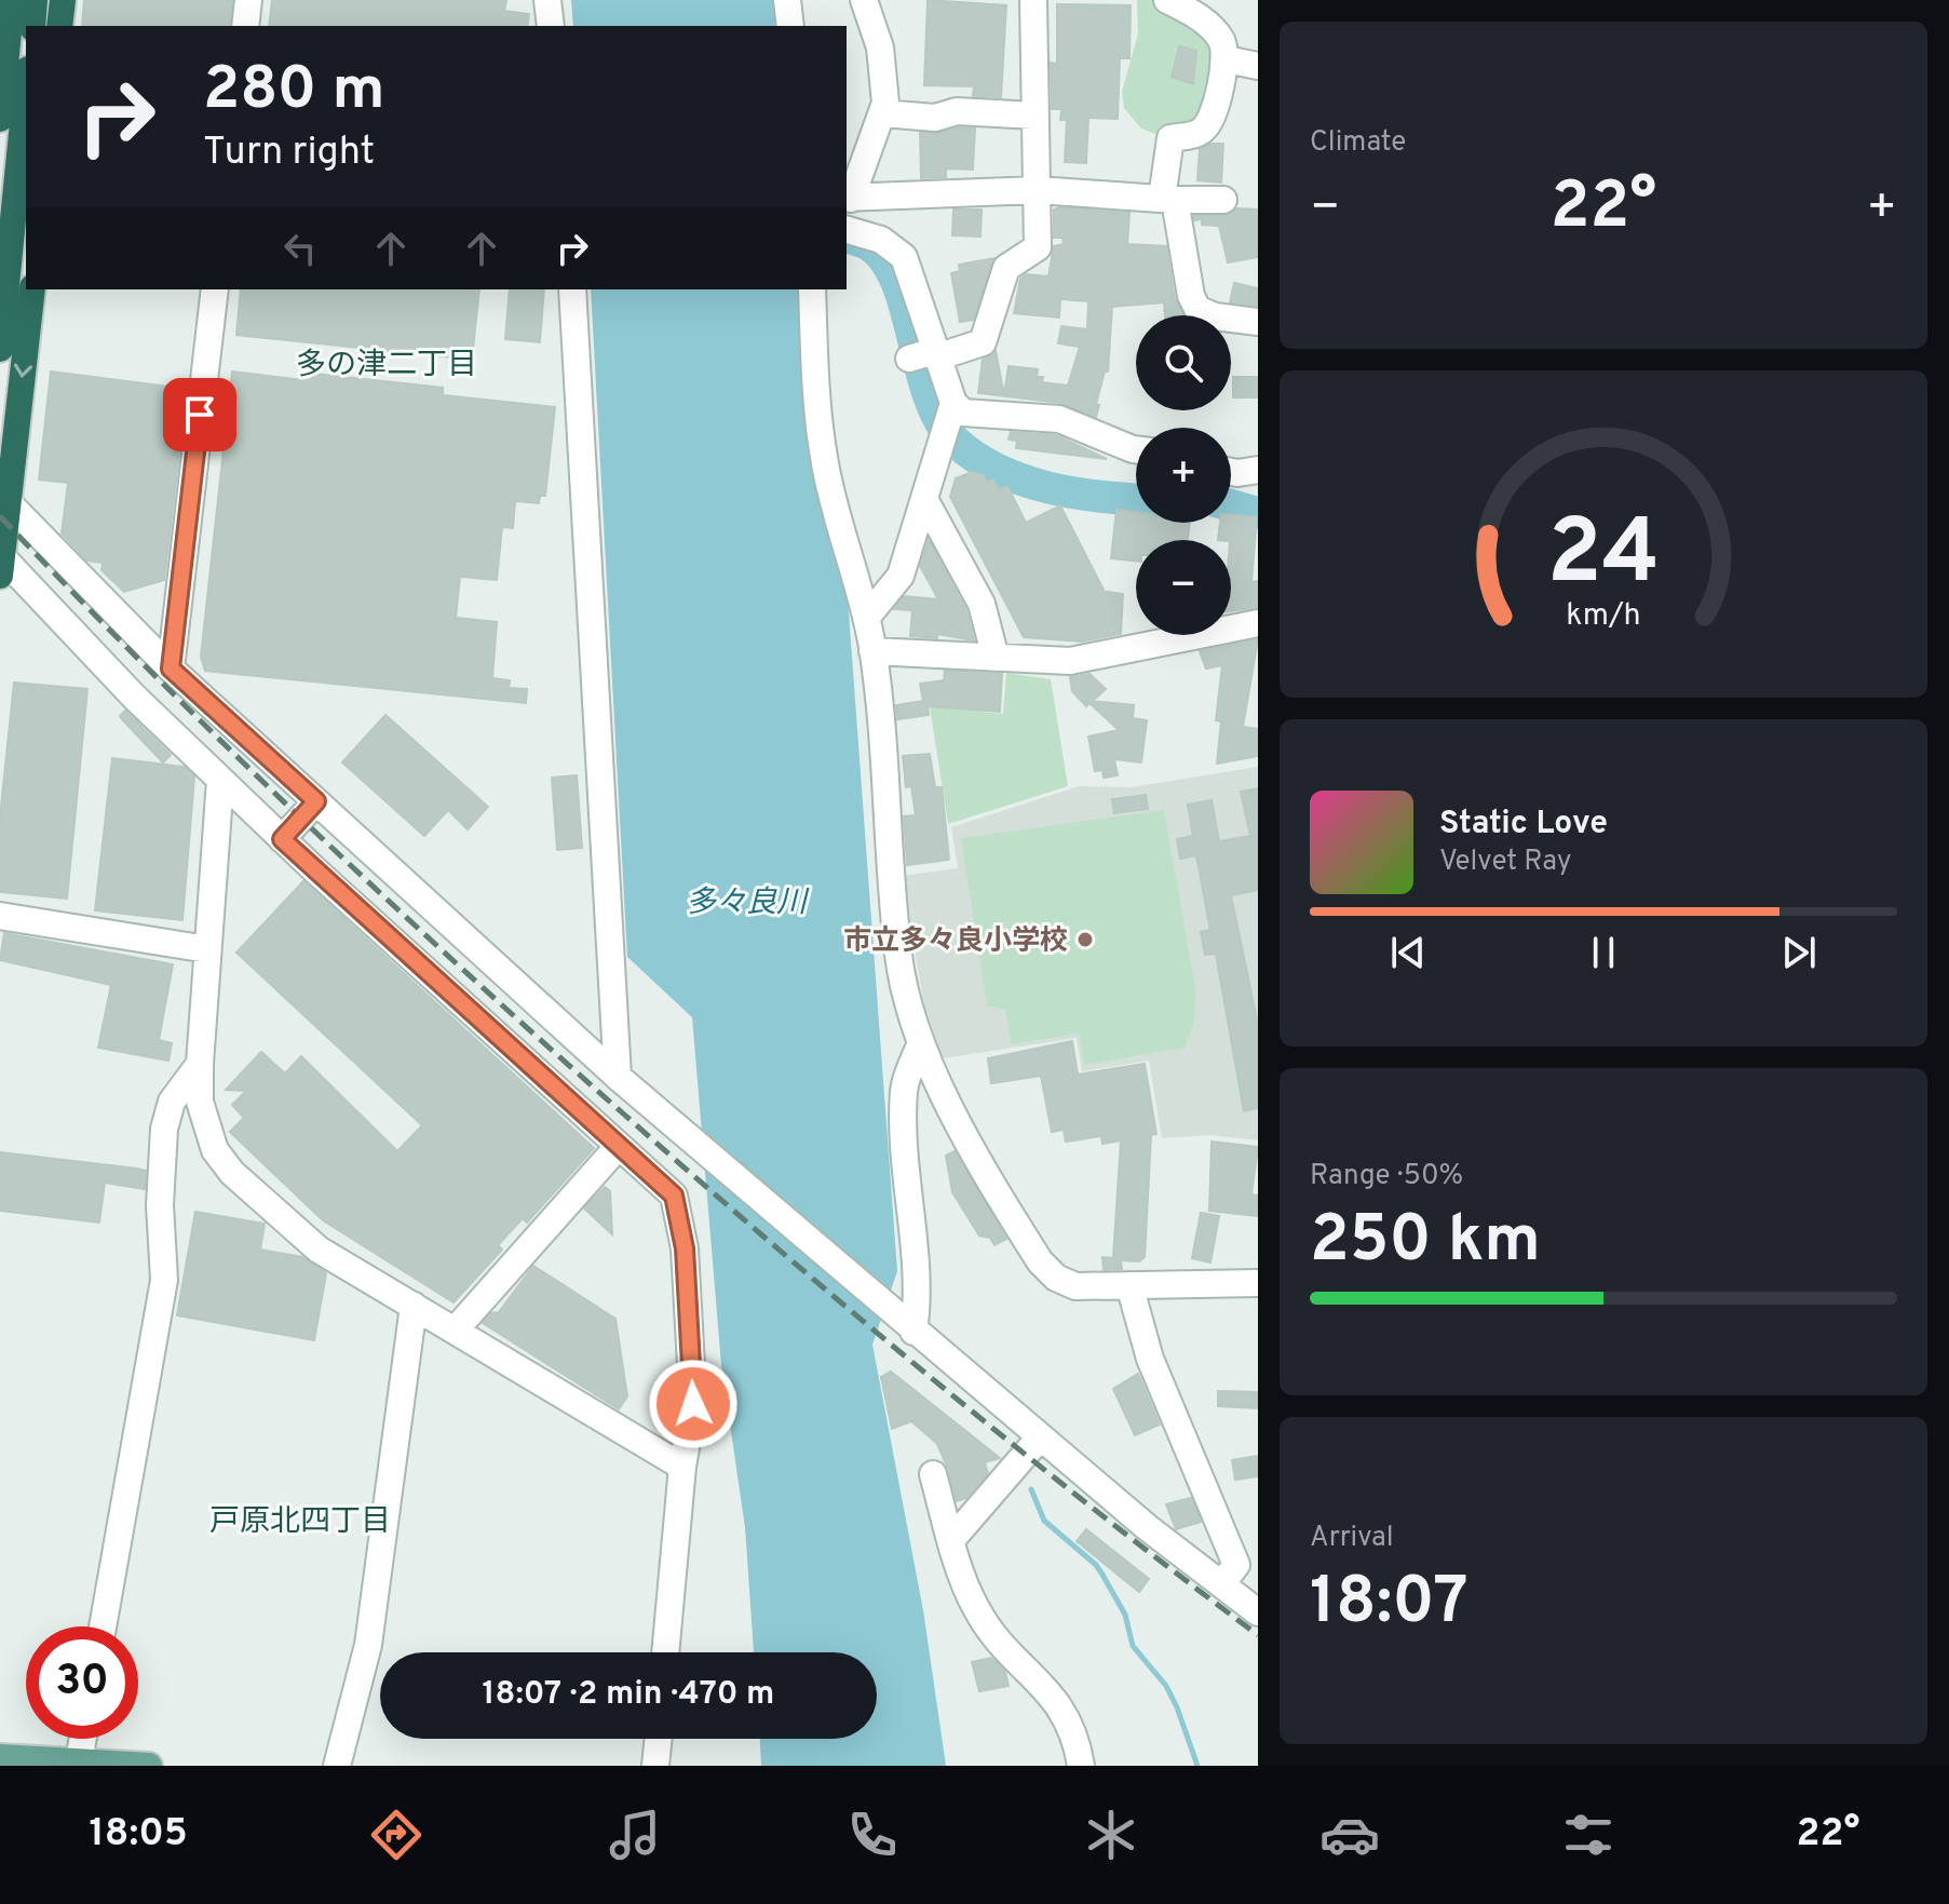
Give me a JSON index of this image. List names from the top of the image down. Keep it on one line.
{"districts":["多の津二丁目","戸原北四丁目"],"water":["多々良川"],"places":["市立多々良小学校"],"page":{"tile":["Climate",["Range · 50%","250 km"],["Arrival","18:07"]],"turn":["280 m","Turn right"],"heat":["−","22°","+"],"map_buttons":["+","−"],"song":["Static Love","Velvet Ray"],"limit":"30","trip":"18:07 · 2 min · 470 m","tabs":["18:05","22°"],"gauge":["24","km/h"]}}
